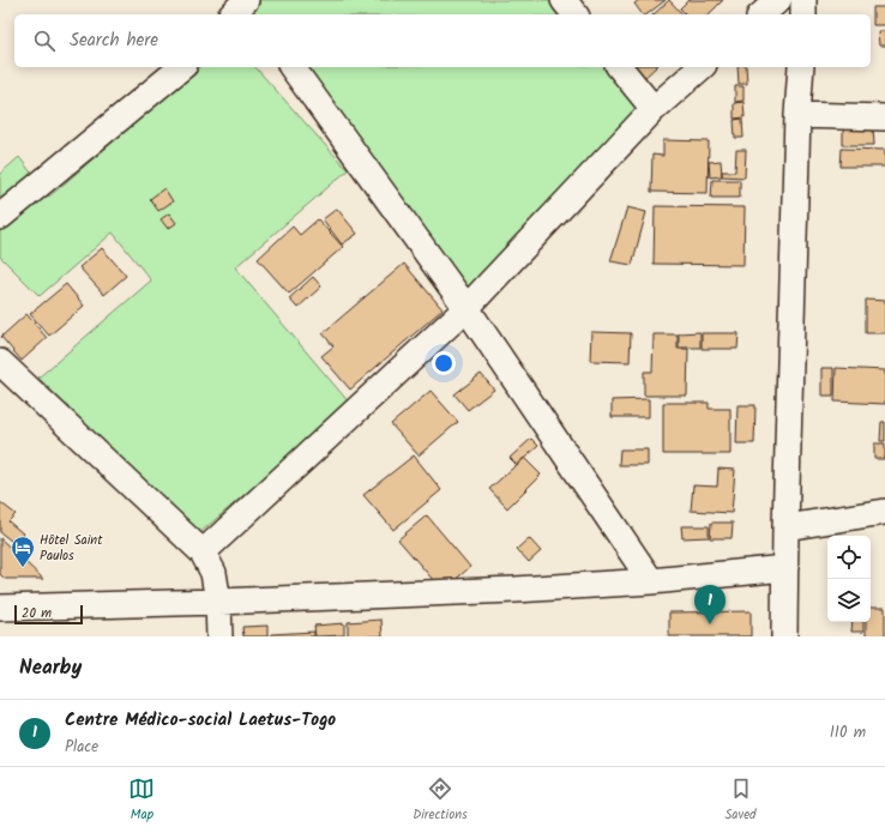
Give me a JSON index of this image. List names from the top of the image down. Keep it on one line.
{"places":{"hotel":["Hôtel Saint Paulos"]},"scale_bar":"20 m","page":{"search":"Search here","pins":"1","scale":"20 m","heading":"Nearby","list":[{"mark":"1","name":"Centre Médico-social Laetus-Togo","note":"Place","value":"110 m"}],"nav":["Map","Directions","Saved"]}}
